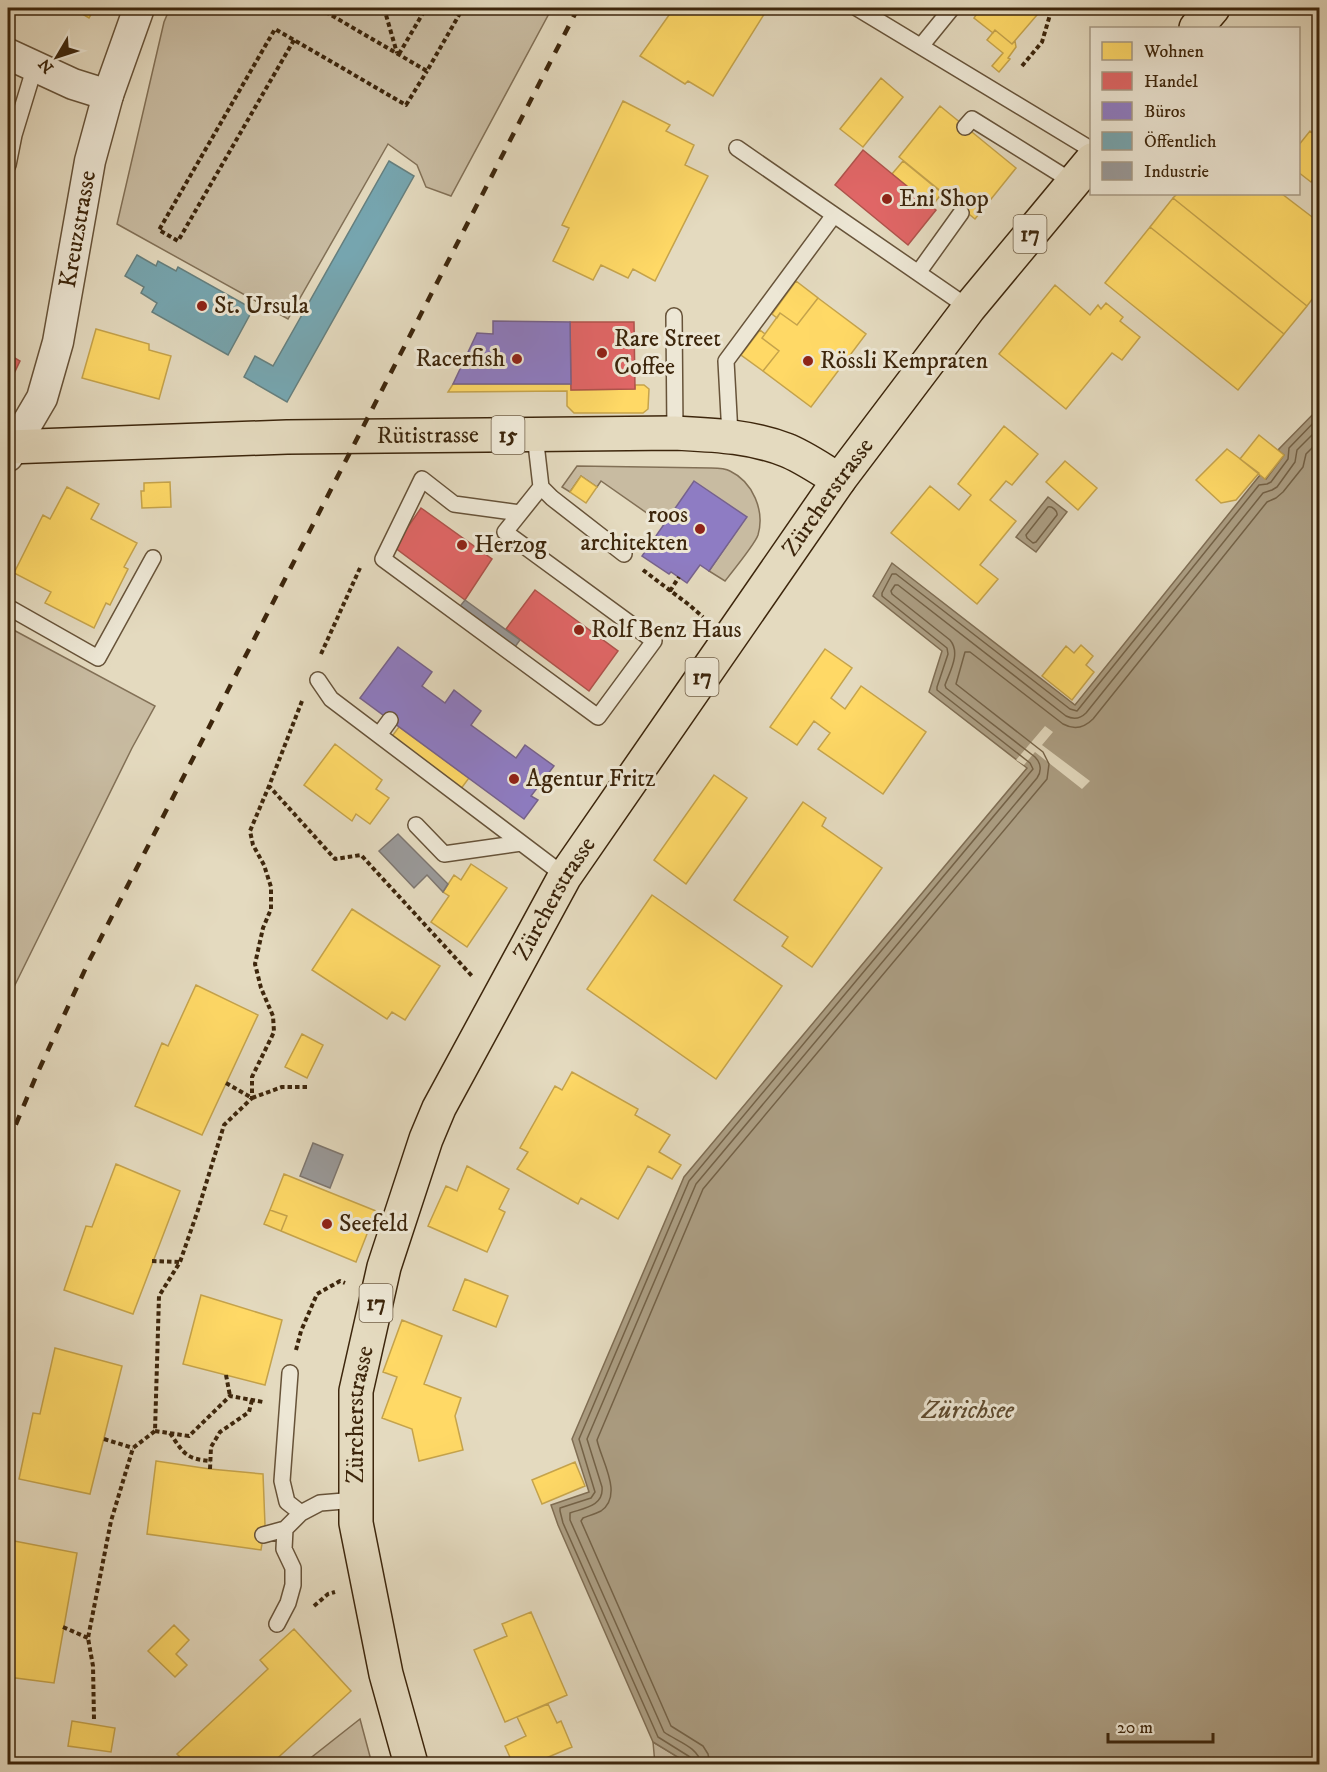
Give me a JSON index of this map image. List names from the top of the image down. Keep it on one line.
{"streets":{"main road":["17","15","Rütistrasse","Zürcherstrasse"],"street":["Kreuzstrasse"]},"crossings":[["Kreuzstrasse","Rütistrasse"],["Rütistrasse","Zürcherstrasse"]],"water":["Zürichsee"],"places":["Eni Shop","St. Ursula","Rare Street Coffee","Racerfish","Rössli Kempraten","roos architekten","Herzog","Rolf Benz Haus","Agentur Fritz","Seefeld"],"legend":["Wohnen","Handel","Büros","Öffentlich","Industrie"],"scale_bar":"20 m","north":"bottom left"}
